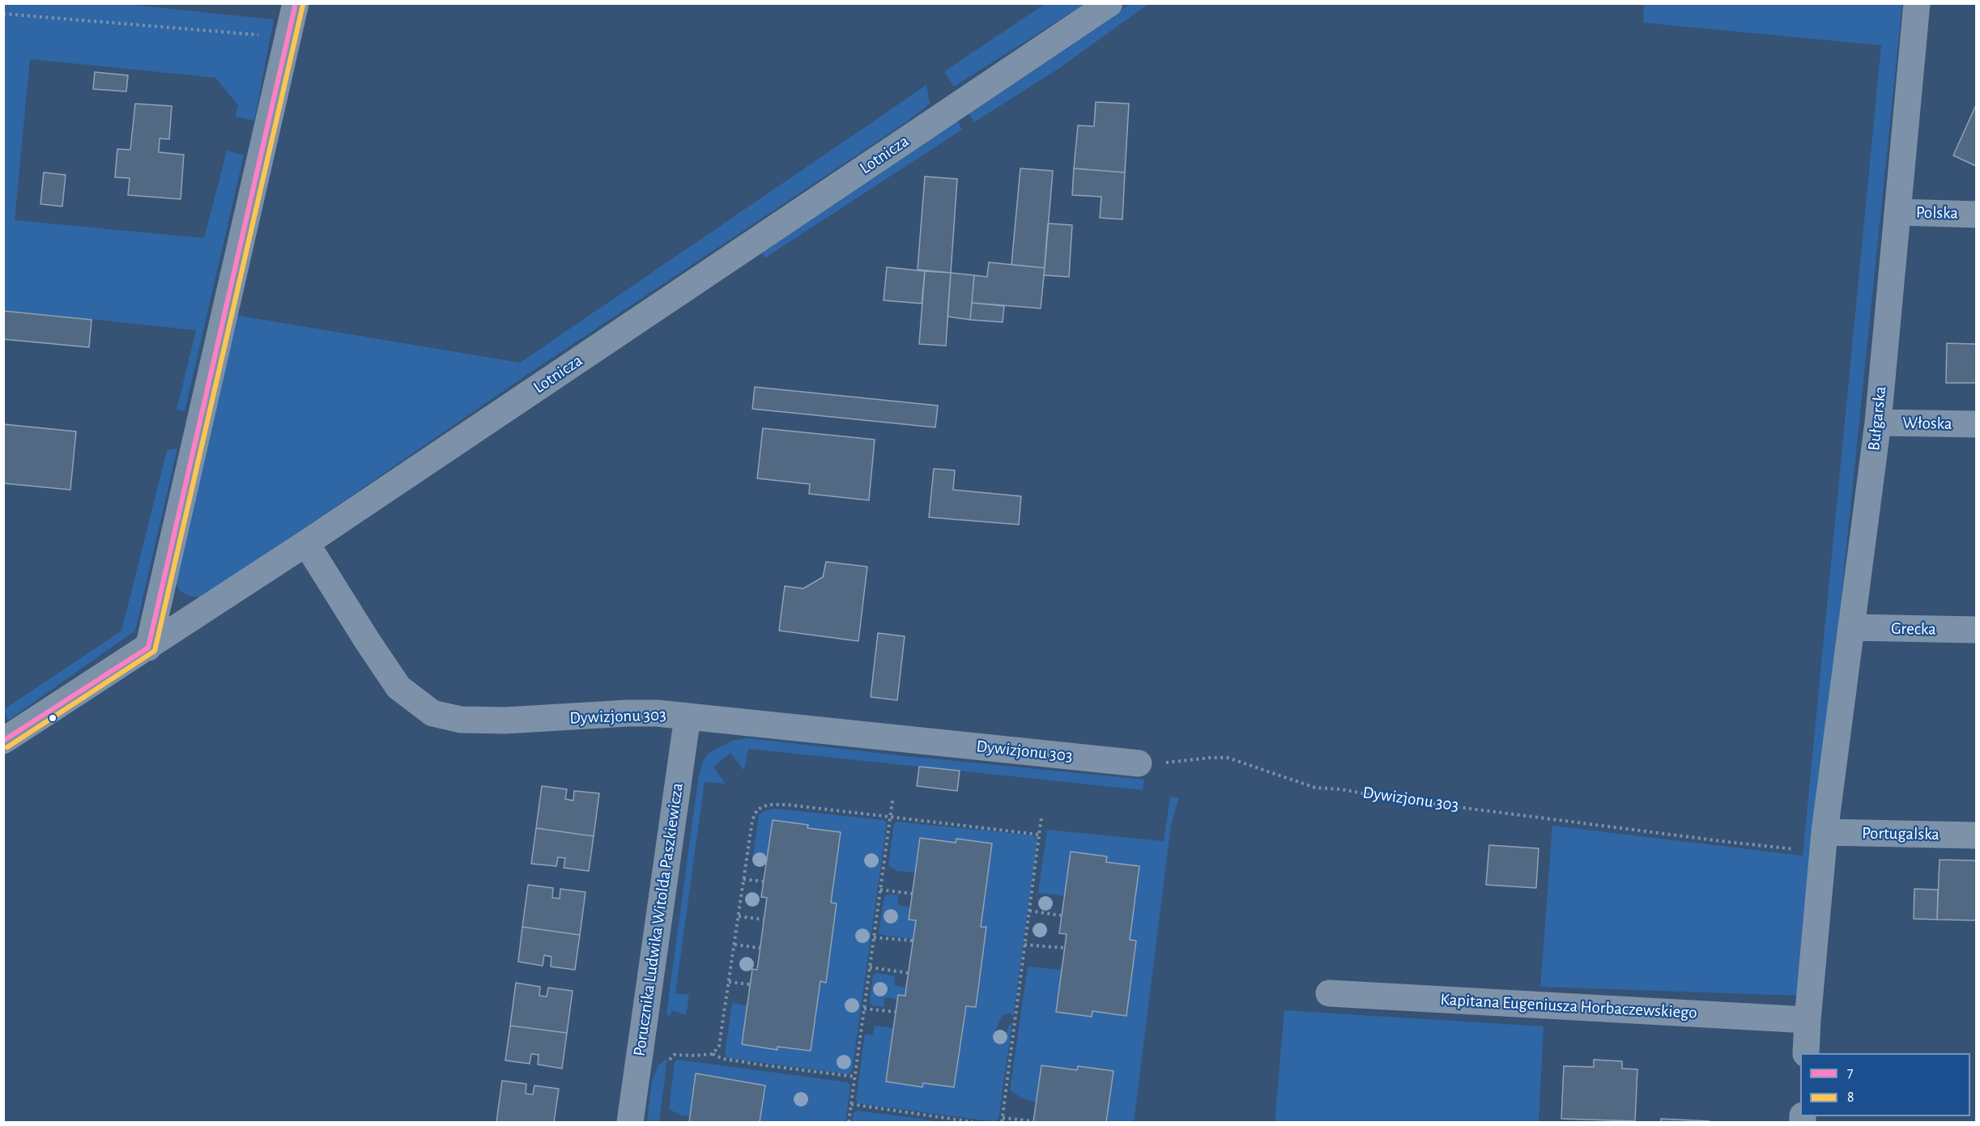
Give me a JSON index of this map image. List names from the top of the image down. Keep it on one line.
{"streets":{"street":["Lotnicza","Polska","Bułgarska","Włoska","Grecka","Dywizjonu 303","Portugalska","Porucznika Ludwika Witolda Paszkiewicza","Kapitana Eugeniusza Horbaczewskiego"]},"crossings":[["Lotnicza","Dywizjonu 303"],["Polska","Bułgarska"],["Bułgarska","Włoska"],["Bułgarska","Grecka"],["Bułgarska","Dywizjonu 303"],["Bułgarska","Portugalska"],["Bułgarska","Kapitana Eugeniusza Horbaczewskiego"],["Dywizjonu 303","Portugalska"],["Dywizjonu 303","Porucznika Ludwika Witolda Paszkiewicza"]],"lines":["transit line 7","transit line 8"],"legend":["7","8"]}
